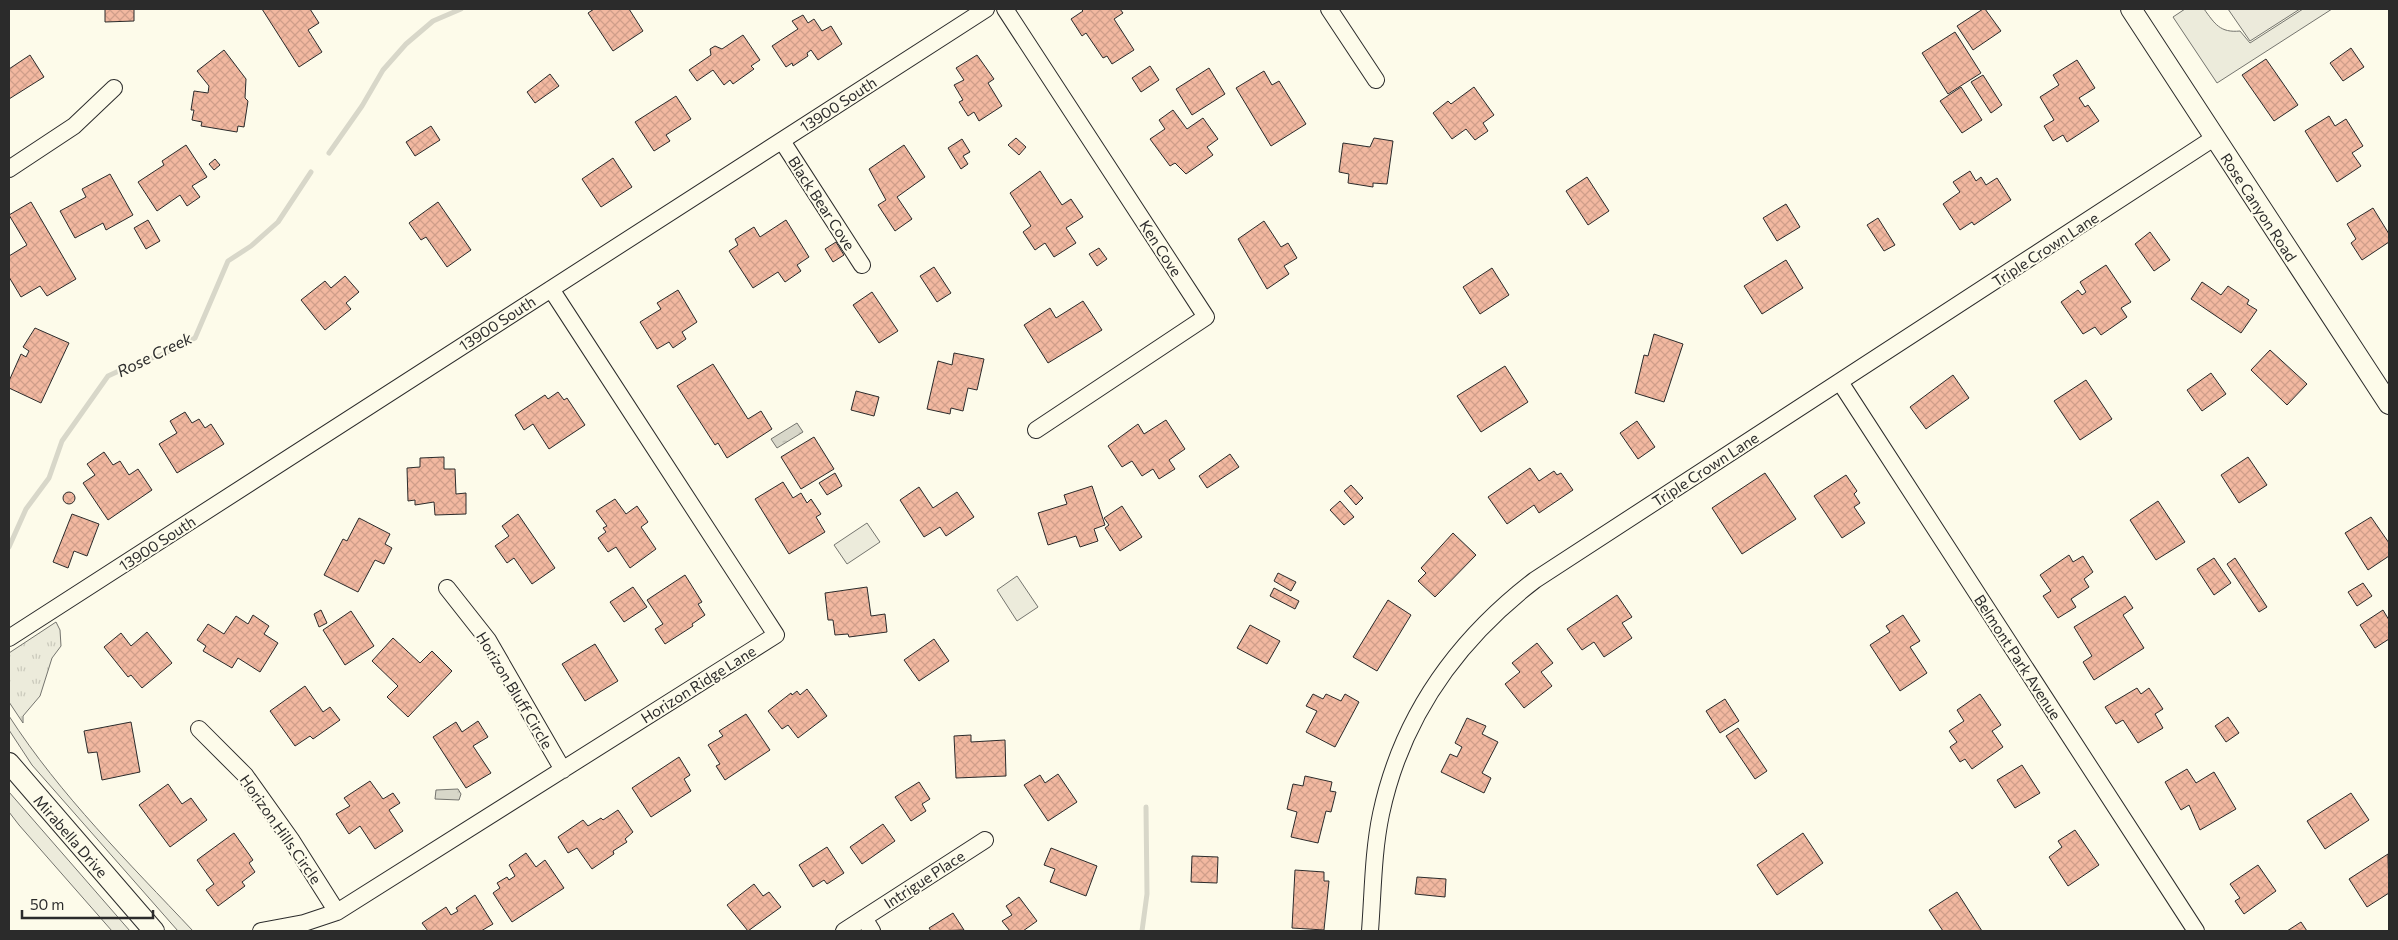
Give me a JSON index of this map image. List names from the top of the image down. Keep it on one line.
{"streets":{"street":["13900 South","Black Bear Cove","Rose Canyon Road","Ken Cove","Triple Crown Lane","Belmont Park Avenue","Horizon Ridge Lane","Horizon Bluff Circle","Horizon Hills Circle","Mirabella Drive","Intrigue Place"]},"crossings":[["13900 South","Black Bear Cove"],["13900 South","Horizon Ridge Lane"],["Rose Canyon Road","Triple Crown Lane"],["Triple Crown Lane","Belmont Park Avenue"],["Horizon Ridge Lane","Horizon Bluff Circle"],["Horizon Ridge Lane","Horizon Hills Circle"]],"water":["Rose Creek"],"scale_bar":"50 m"}
